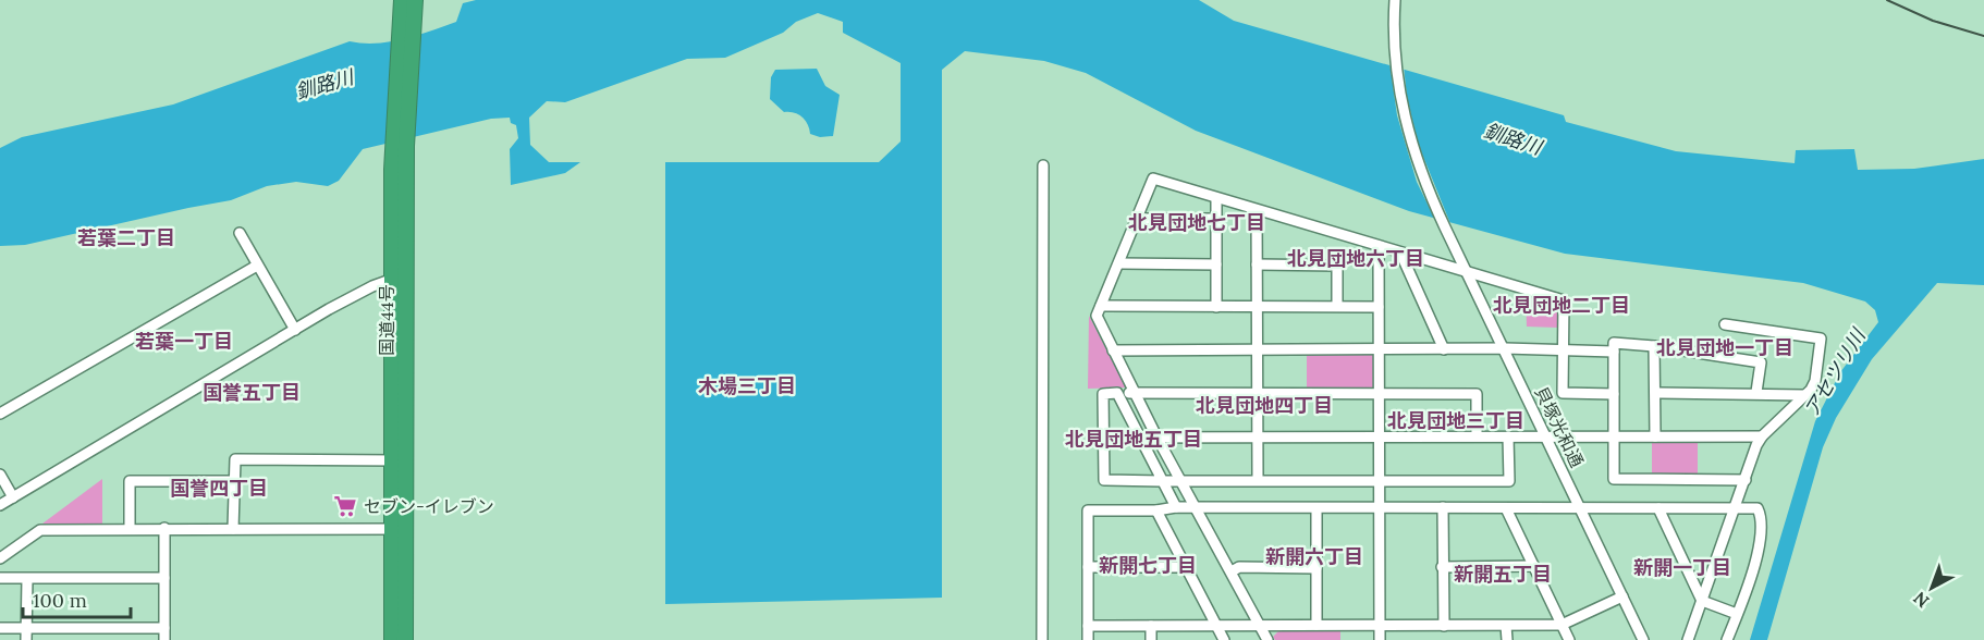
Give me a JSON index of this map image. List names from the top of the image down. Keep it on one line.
{"streets":{"highway":["国道44号"],"street":["貝塚光和通"]},"districts":["北見団地七丁目","若葉二丁目","北見団地六丁目","北見団地二丁目","若葉一丁目","北見団地一丁目","木場三丁目","国誉五丁目","北見団地四丁目","北見団地三丁目","北見団地五丁目","国誉四丁目","新開六丁目","新開七丁目","新開一丁目","新開五丁目"],"water":["釧路川","アセツリ川"],"places":{"supermarket":["セブン-イレブン"]},"scale_bar":"100 m","north":"bottom left"}
